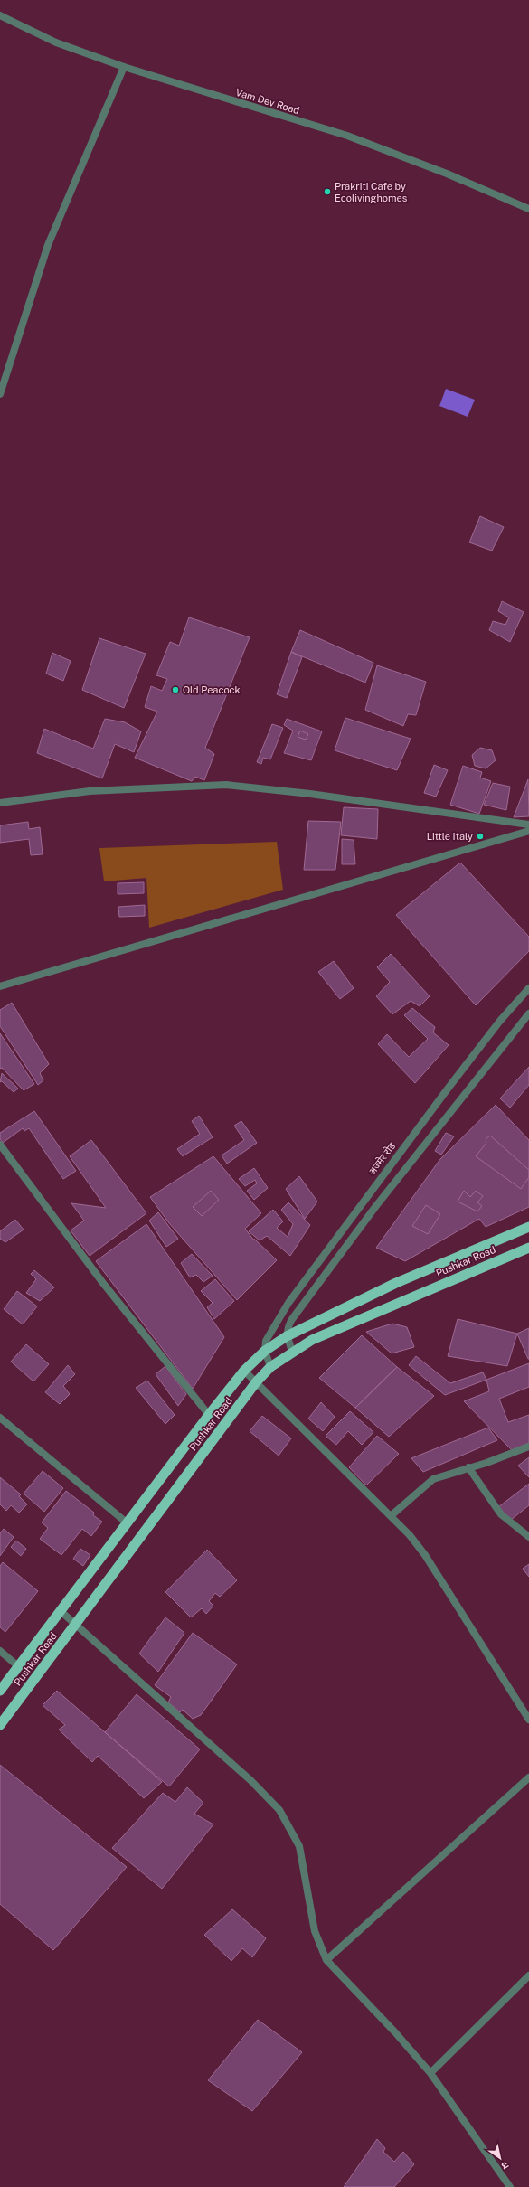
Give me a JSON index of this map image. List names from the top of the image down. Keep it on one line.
{"streets":{"highway":["Pushkar Road"],"street":["Vam Dev Road","अज्मेर रोड"]},"crossings":[["अज्मेर रोड","Pushkar Road"]],"places":["Prakriti Cafe by Ecolivinghomes","Old Peacock","Little Italy"],"north":"bottom right"}
